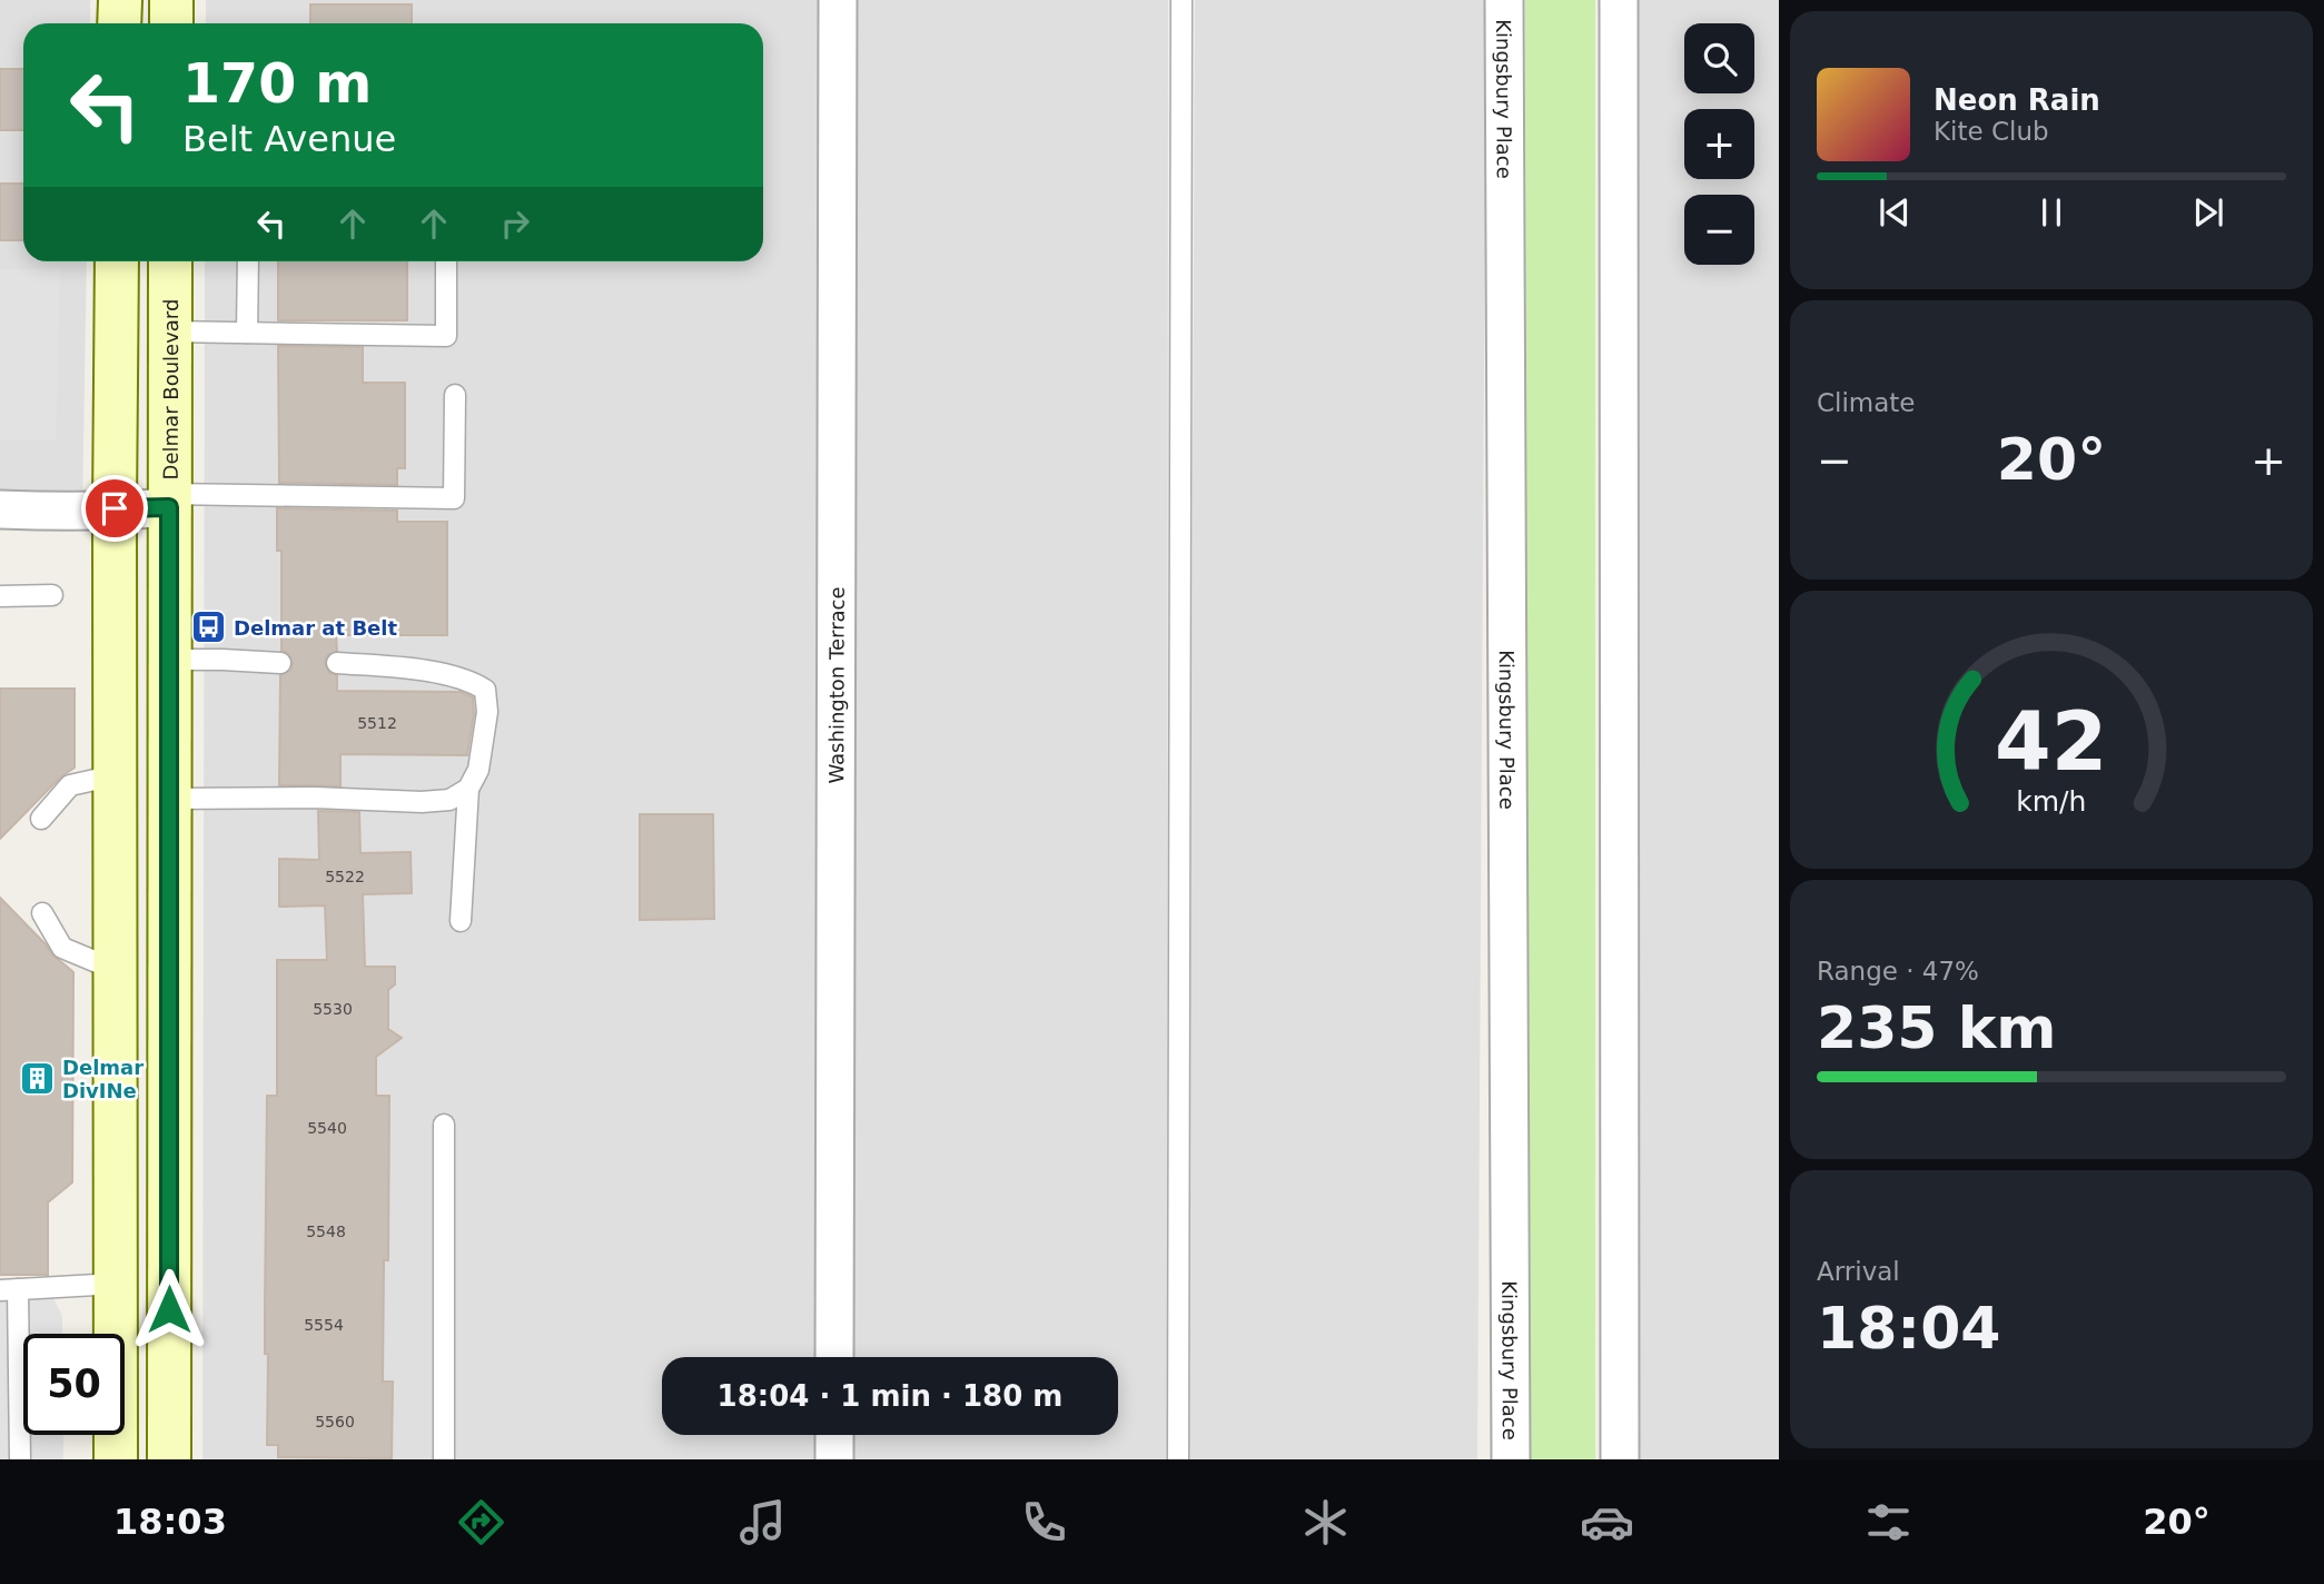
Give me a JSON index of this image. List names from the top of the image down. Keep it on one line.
{"streets":{"main road":["Delmar Boulevard"],"street":["Kingsbury Place","Washington Terrace"]},"places":{"bus stop":["Delmar at Belt"],"building":["Delmar DivINe"]},"house_numbers":["5512","5522","5530","5540","5548","5554","5560"],"page":{"map_buttons":["+","−"],"turn":["170 m","Belt Avenue"],"song":["Neon Rain","Kite Club"],"tile":["Climate",["Range · 47%","235 km"],["Arrival","18:04"]],"heat":["−","20°","+"],"limit":"50","trip":"18:04 · 1 min · 180 m","tabs":["18:03","20°"],"gauge":["42","km/h"]}}
